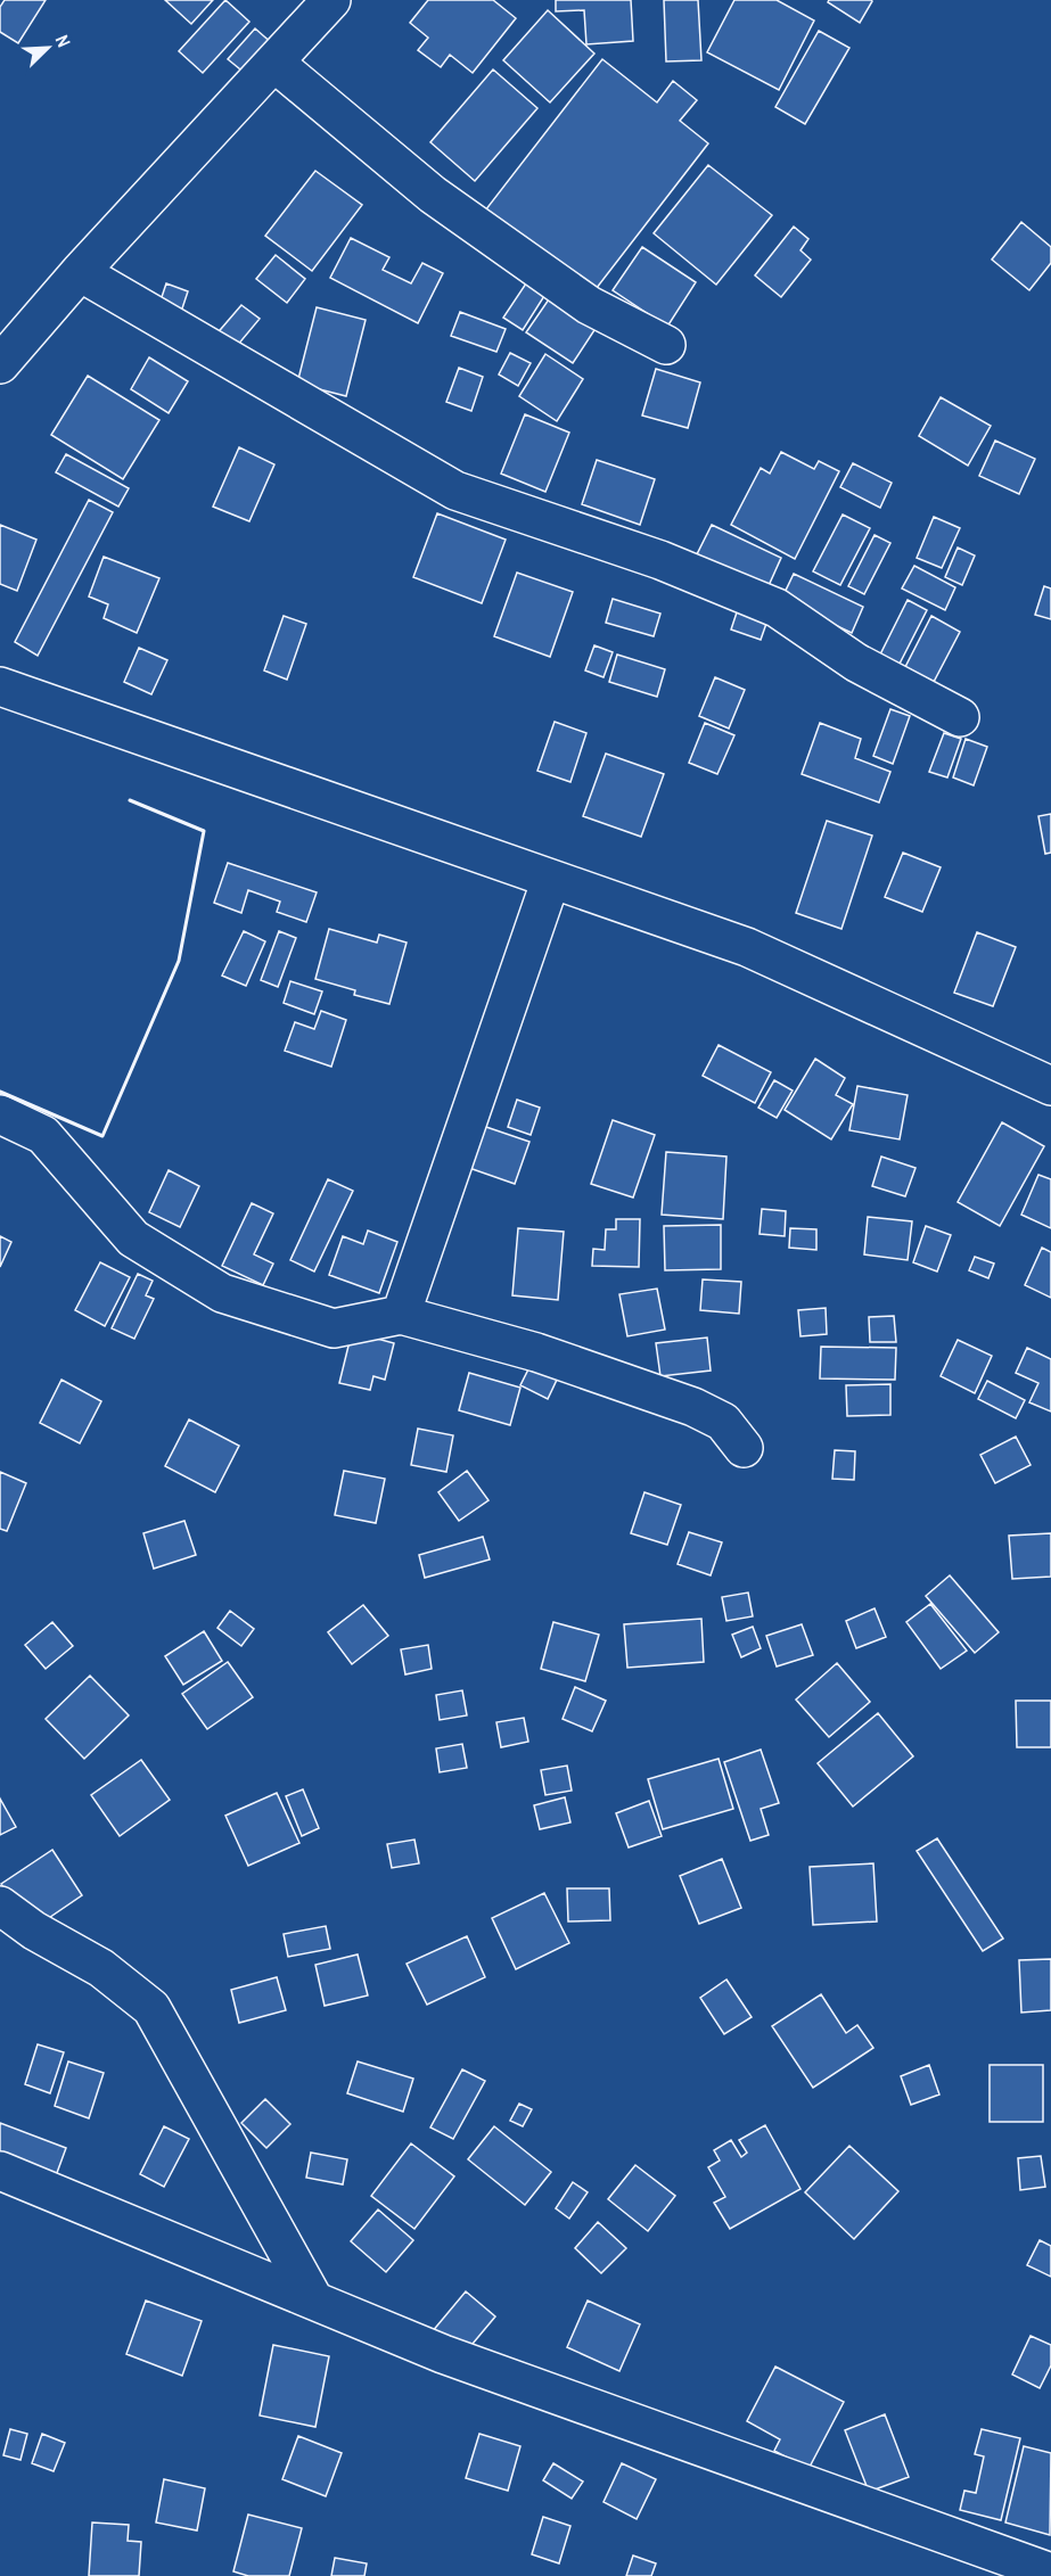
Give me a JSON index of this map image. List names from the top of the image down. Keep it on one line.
{"north":"top right"}
